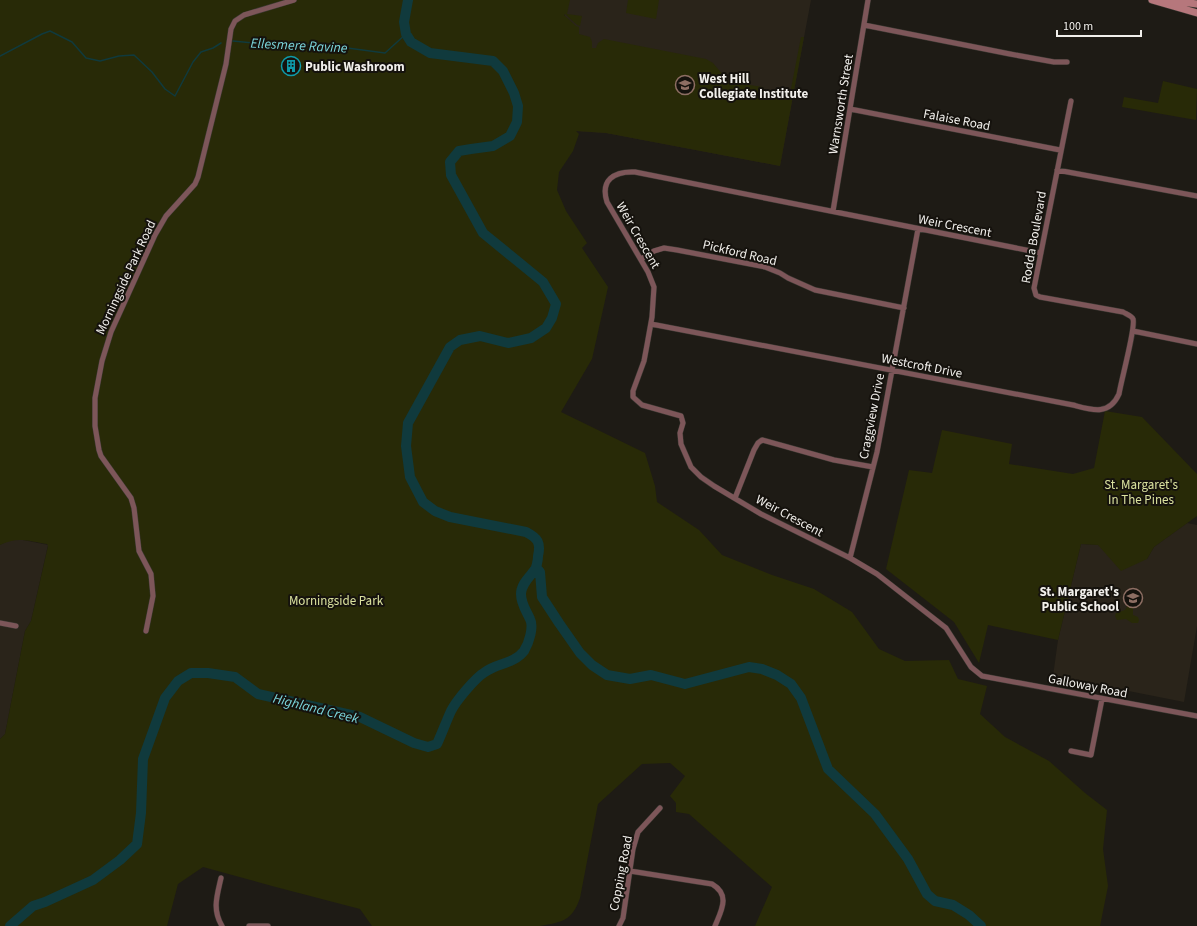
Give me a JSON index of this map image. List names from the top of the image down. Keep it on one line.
{"streets":{"street":["Warnsworth Street","Falaise Road","Weir Crescent","Rodda Boulevard","Pickford Road","Morningside Park Road","Westcroft Drive","Craggview Drive","Galloway Road","Copping Road"]},"crossings":[["Warnsworth Street","Falaise Road"],["Warnsworth Street","Weir Crescent"],["Falaise Road","Rodda Boulevard"],["Weir Crescent","Rodda Boulevard"],["Weir Crescent","Pickford Road"],["Weir Crescent","Westcroft Drive"],["Weir Crescent","Craggview Drive"],["Weir Crescent","Galloway Road"],["Rodda Boulevard","Westcroft Drive"],["Pickford Road","Craggview Drive"],["Westcroft Drive","Craggview Drive"]],"water":["Ellesmere Ravine","Highland Creek"],"parks":["St. Margaret's In The Pines","Morningside Park"],"places":{"building":["Public Washroom"],"school or university":["West Hill Collegiate Institute","St. Margaret's Public School"]},"scale_bar":"100 m"}
